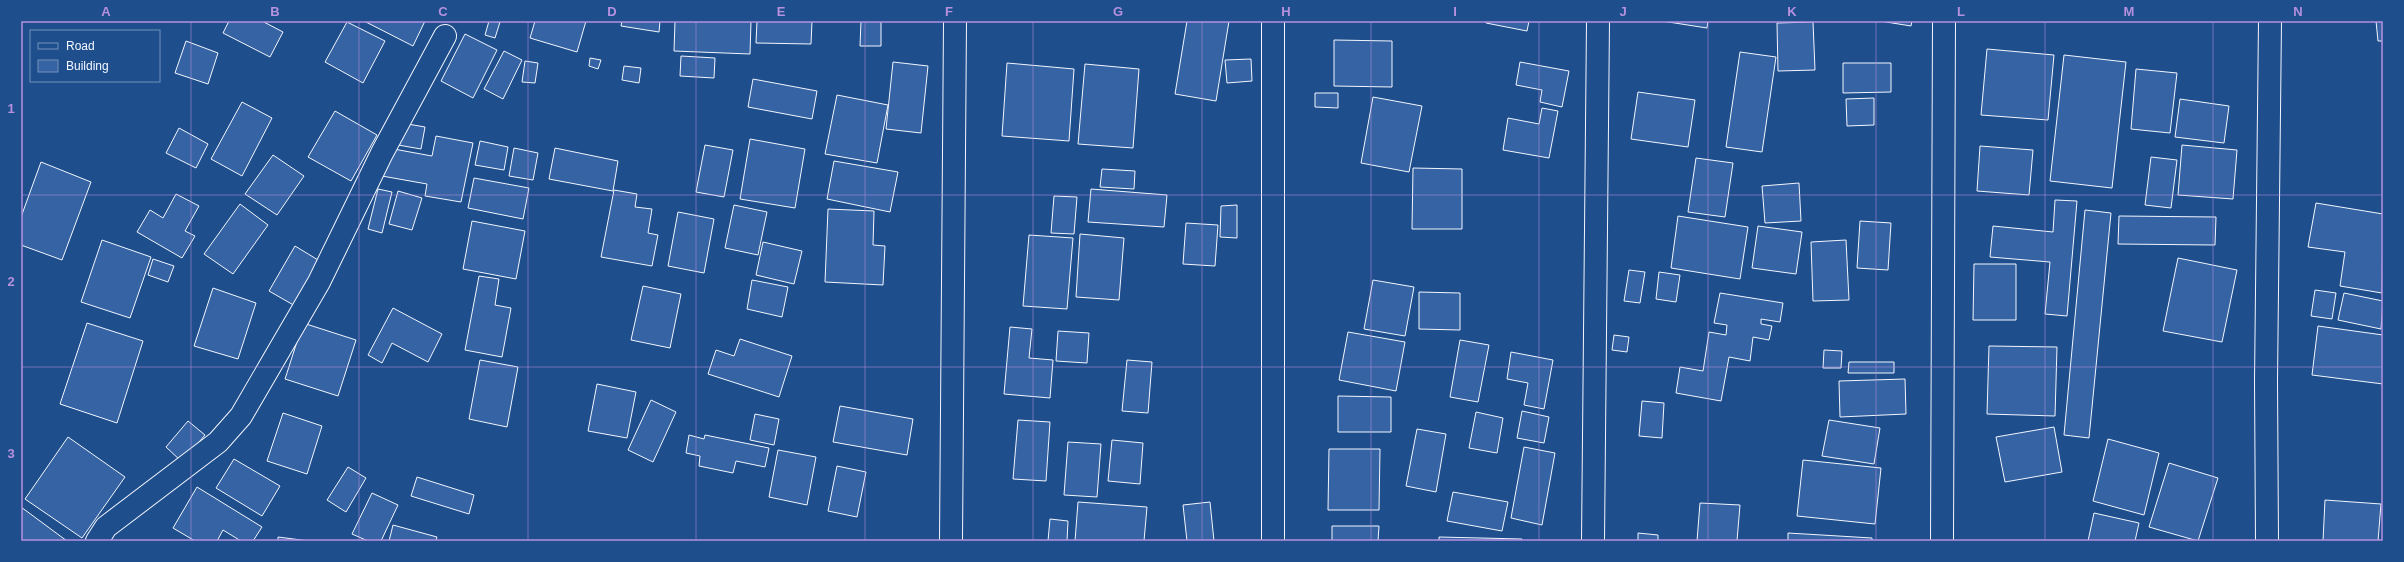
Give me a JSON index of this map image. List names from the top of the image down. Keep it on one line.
{"legend":["Road","Building"],"grid":{"columns":["A","B","C","D","E","F","G","H","I","J","K","L","M","N"],"rows":["1","2","3"]}}
